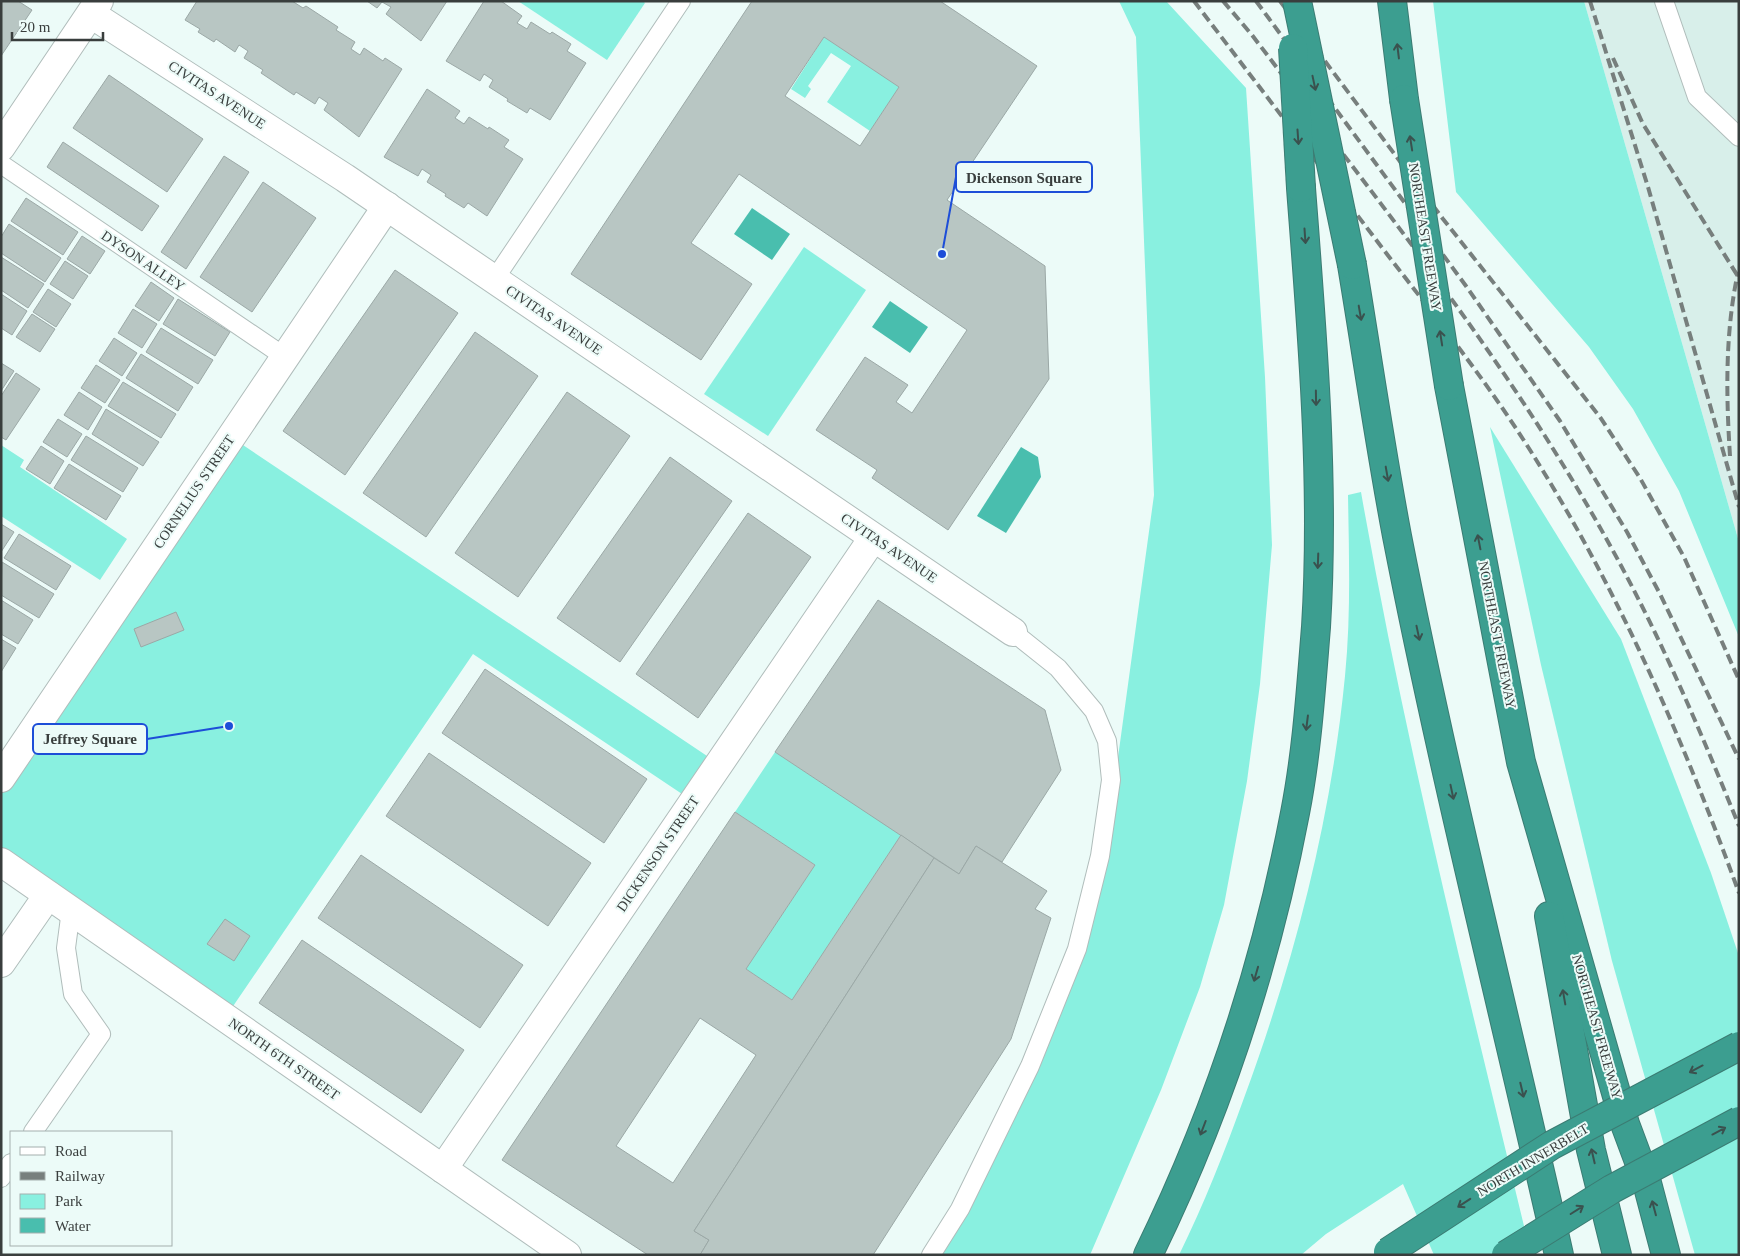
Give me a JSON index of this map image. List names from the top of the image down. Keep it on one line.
{"streets":{"highway":["NORTHEAST FREEWAY","NORTH INNERBELT"],"street":["CIVITAS AVENUE","CORNELIUS STREET","DICKENSON STREET","NORTH 6TH STREET"],"lane":["DYSON ALLEY"]},"crossings":[["CIVITAS AVENUE","CORNELIUS STREET"],["CIVITAS AVENUE","DICKENSON STREET"],["DYSON ALLEY","CORNELIUS STREET"],["DICKENSON STREET","NORTH 6TH STREET"]],"places":["Dickenson Square","Jeffrey Square"],"legend":["Road","Railway","Park","Water"],"scale_bar":"20 m"}
